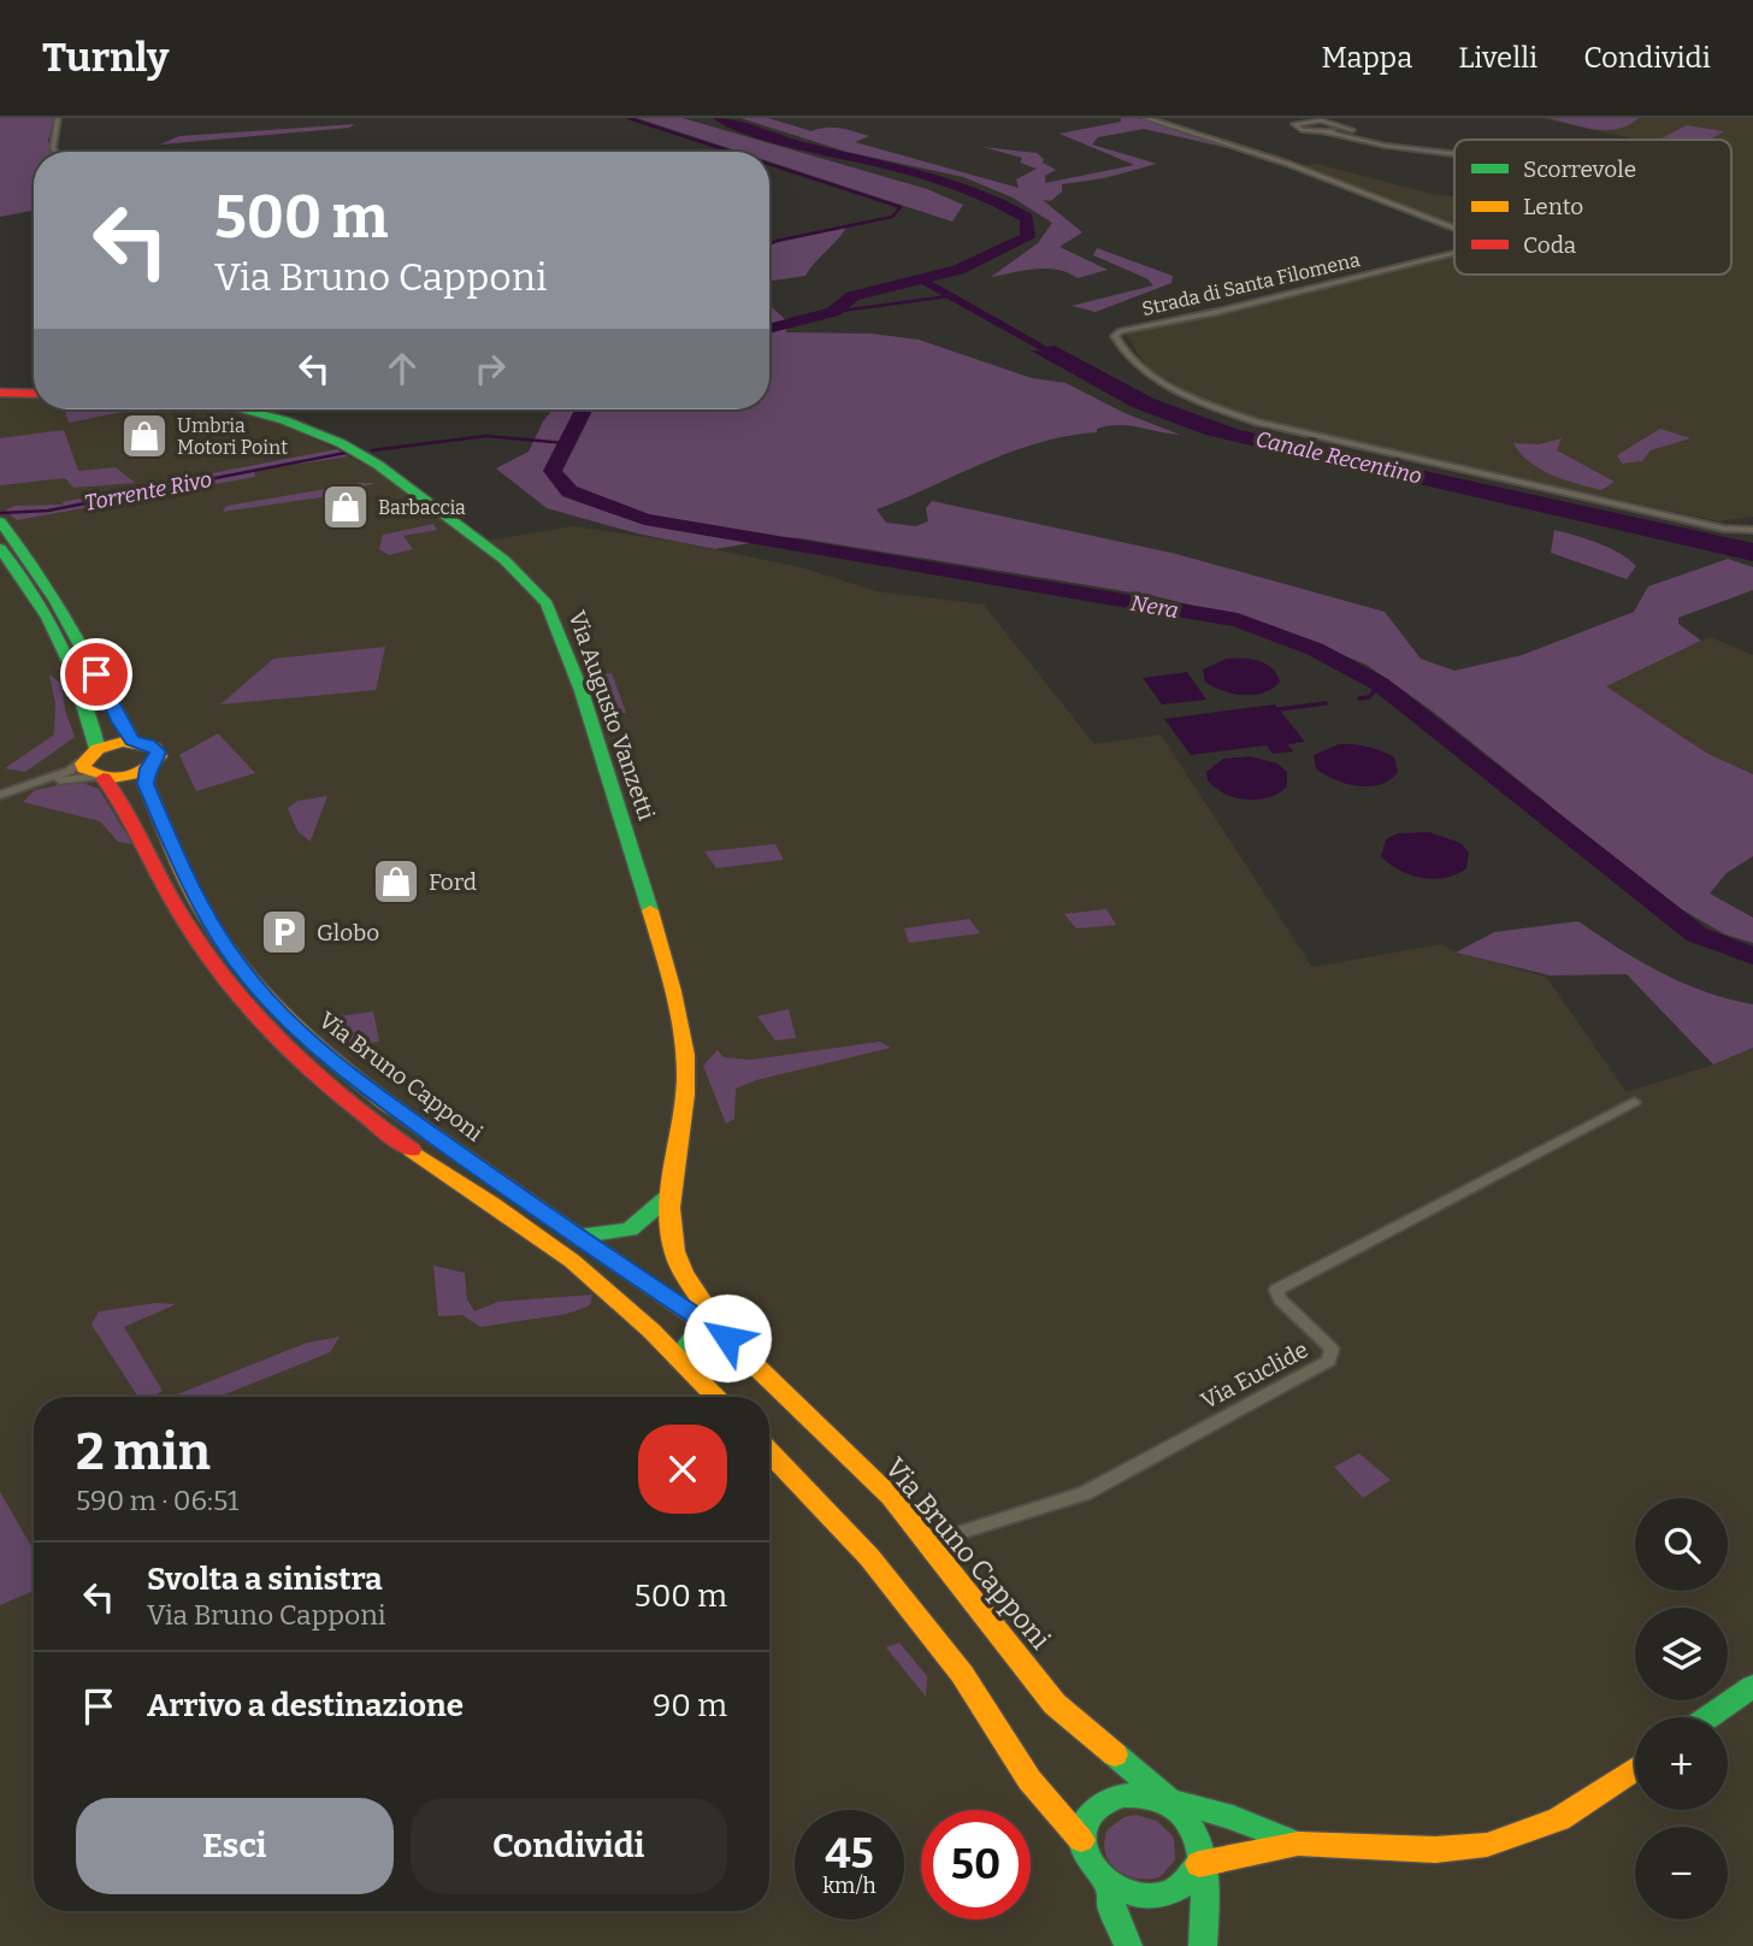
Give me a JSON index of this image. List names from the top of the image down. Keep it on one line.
{"streets":{"main road":["Via Augusto Vanzetti","Via Bruno Capponi"],"street":["Strada di Santa Filomena","Via Euclide"]},"crossings":[["Via Augusto Vanzetti","Via Bruno Capponi"],["Via Bruno Capponi","Via Euclide"]],"water":["Canale Recentino","Torrente Rivo","Nera"],"places":{"shop":["Umbria Motori Point","Barbaccia","Ford"],"parking":["Globo"]},"legend":["Scorrevole","Lento","Coda"],"page":{"header":"Turnly","nav":["Mappa","Livelli","Condividi"],"turn":["500 m","Via Bruno Capponi"],"heading":["2 min","590 m · 06:51"],"map_buttons":["+","−"],"list":[{"name":"Svolta a sinistra","note":"Via Bruno Capponi","value":"500 m"},{"name":"Arrivo a destinazione","value":"90 m"}],"buttons":["Esci","Condividi"],"speed":"45 km/h","limit":"50"}}
